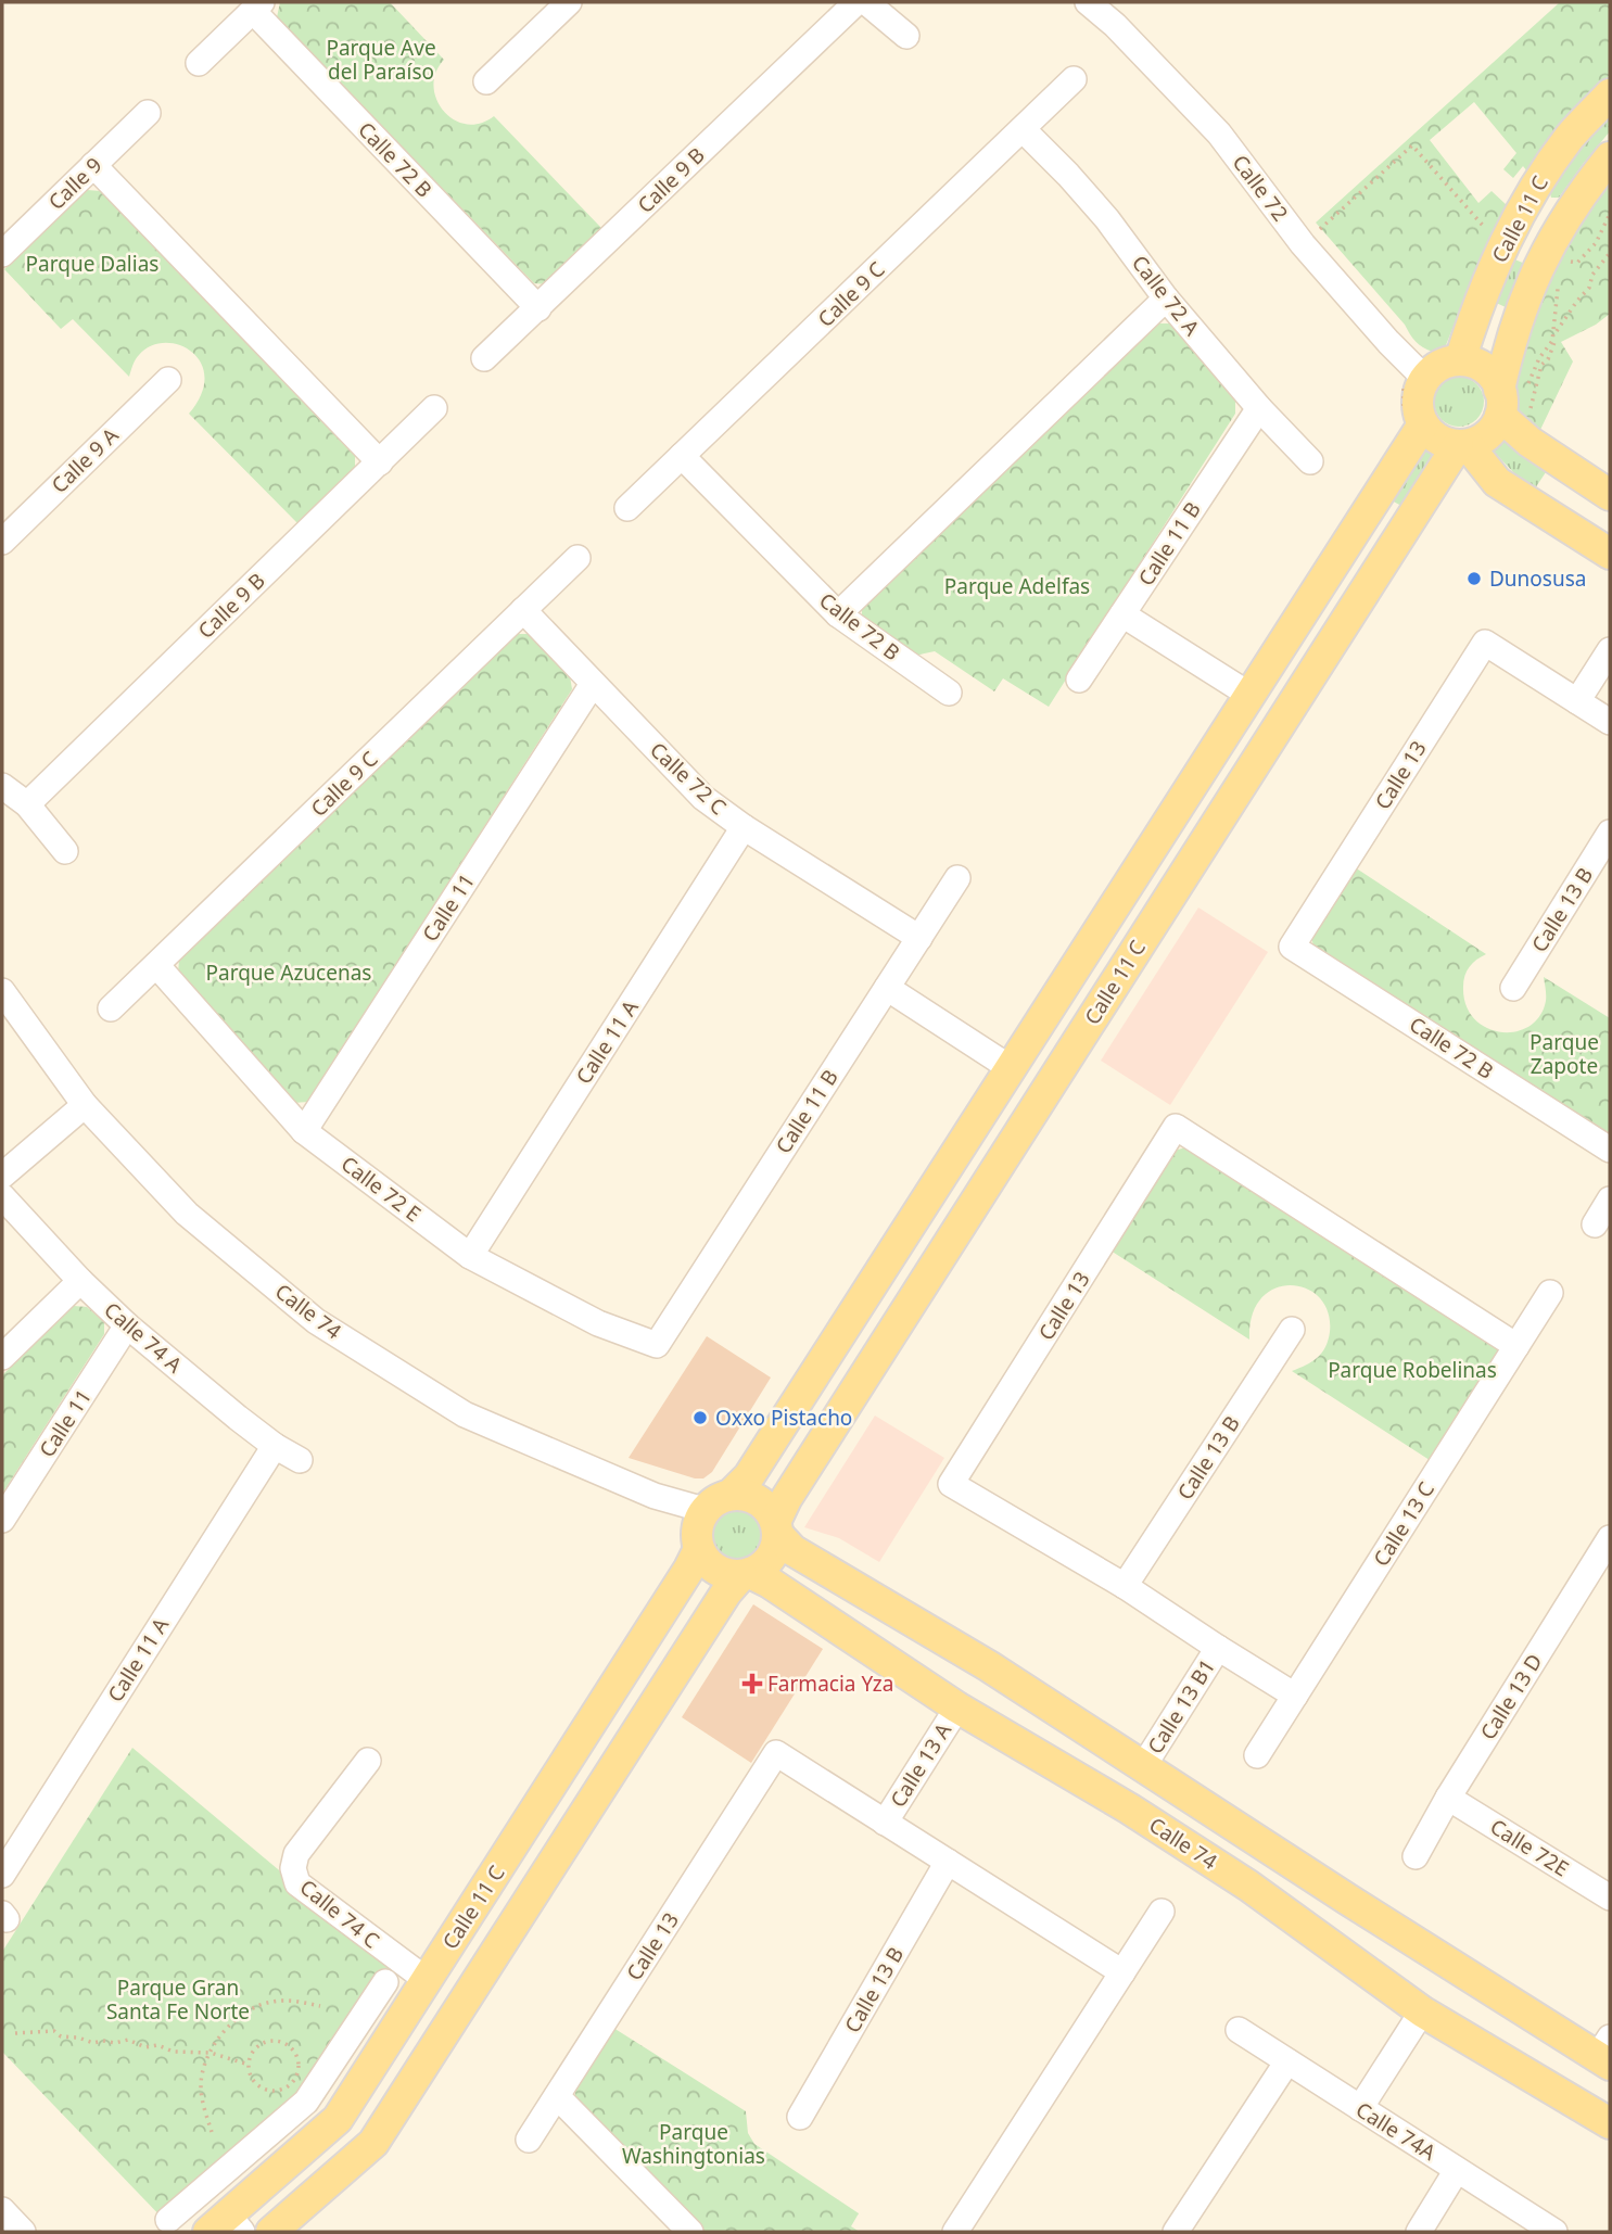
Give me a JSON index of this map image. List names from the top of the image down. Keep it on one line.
{"streets":{"main road":["Calle 11 C","Calle 74"],"street":["Calle 72 B","Calle 9 B","Calle 9","Calle 72","Calle 9 C","Calle 72 A","Calle 9 A","Calle 11 B","Calle 13","Calle 72 C","Calle 11","Calle 13 B","Calle 11 A","Calle 72 E","Calle 74 A","Calle 13 C","Calle 13 D","Calle 13 B1","Calle 13 A","Calle 72E","Calle 74 C","Calle 74A"]},"crossings":[["Calle 72 B","Calle 9 B"],["Calle 72 B","Calle 9 C"],["Calle 72 B","Calle 13"],["Calle 72","Calle 11 C"],["Calle 11 C","Calle 74"],["Calle 11 C","Calle 74 C"],["Calle 9 C","Calle 72 A"],["Calle 9 C","Calle 72 C"],["Calle 9 C","Calle 72 E"],["Calle 72 A","Calle 11 B"],["Calle 11 B","Calle 72 C"],["Calle 11 B","Calle 72 E"],["Calle 13","Calle 13 B"],["Calle 13","Calle 13 C"],["Calle 13","Calle 13 A"],["Calle 72 C","Calle 11"],["Calle 72 C","Calle 11 A"],["Calle 11","Calle 72 E"],["Calle 11","Calle 74 A"],["Calle 11 A","Calle 72 E"],["Calle 11 A","Calle 74 A"],["Calle 74","Calle 13 A"],["Calle 13 D","Calle 72E"]],"parks":["Parque Ave del Paraíso","Parque Dalias","Parque Adelfas","Parque Azucenas","Parque Zapote","Parque Robelinas","Parque Gran Santa Fe Norte","Parque Washingtonias"],"places":{"other":["Dunosusa","Oxxo Pistacho"],"health":["Farmacia Yza"]}}
